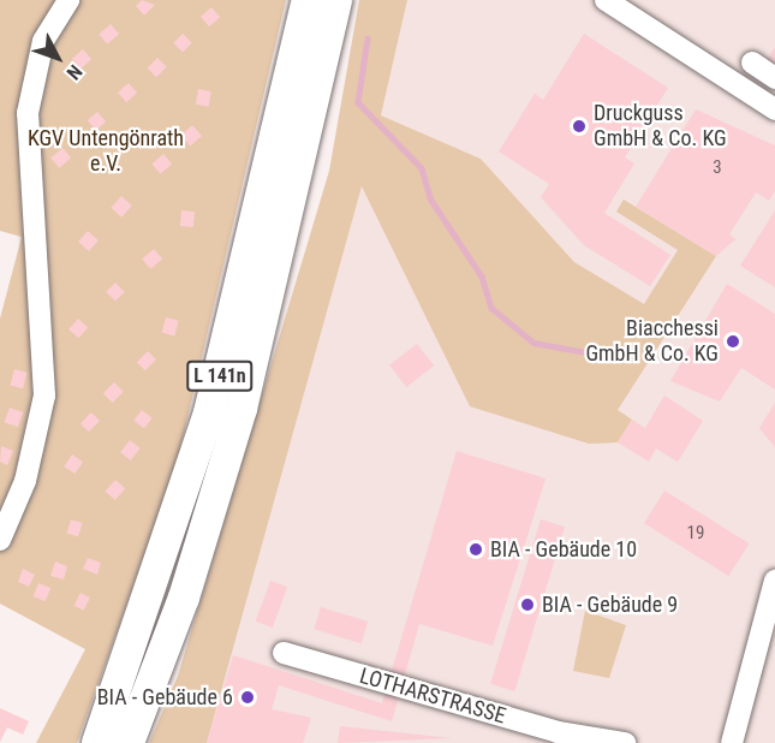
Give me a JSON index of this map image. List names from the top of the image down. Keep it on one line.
{"streets":{"highway":["L 141n"],"street":["LOTHARSTRASSE"]},"parks":["KGV Untengönrath e.V."],"places":["Druckguss GmbH & Co. KG","Biacchessi GmbH & Co. KG","BIA - Gebäude 10","BIA - Gebäude 9","BIA - Gebäude 6"],"house_numbers":["3","19"],"north":"bottom right"}
